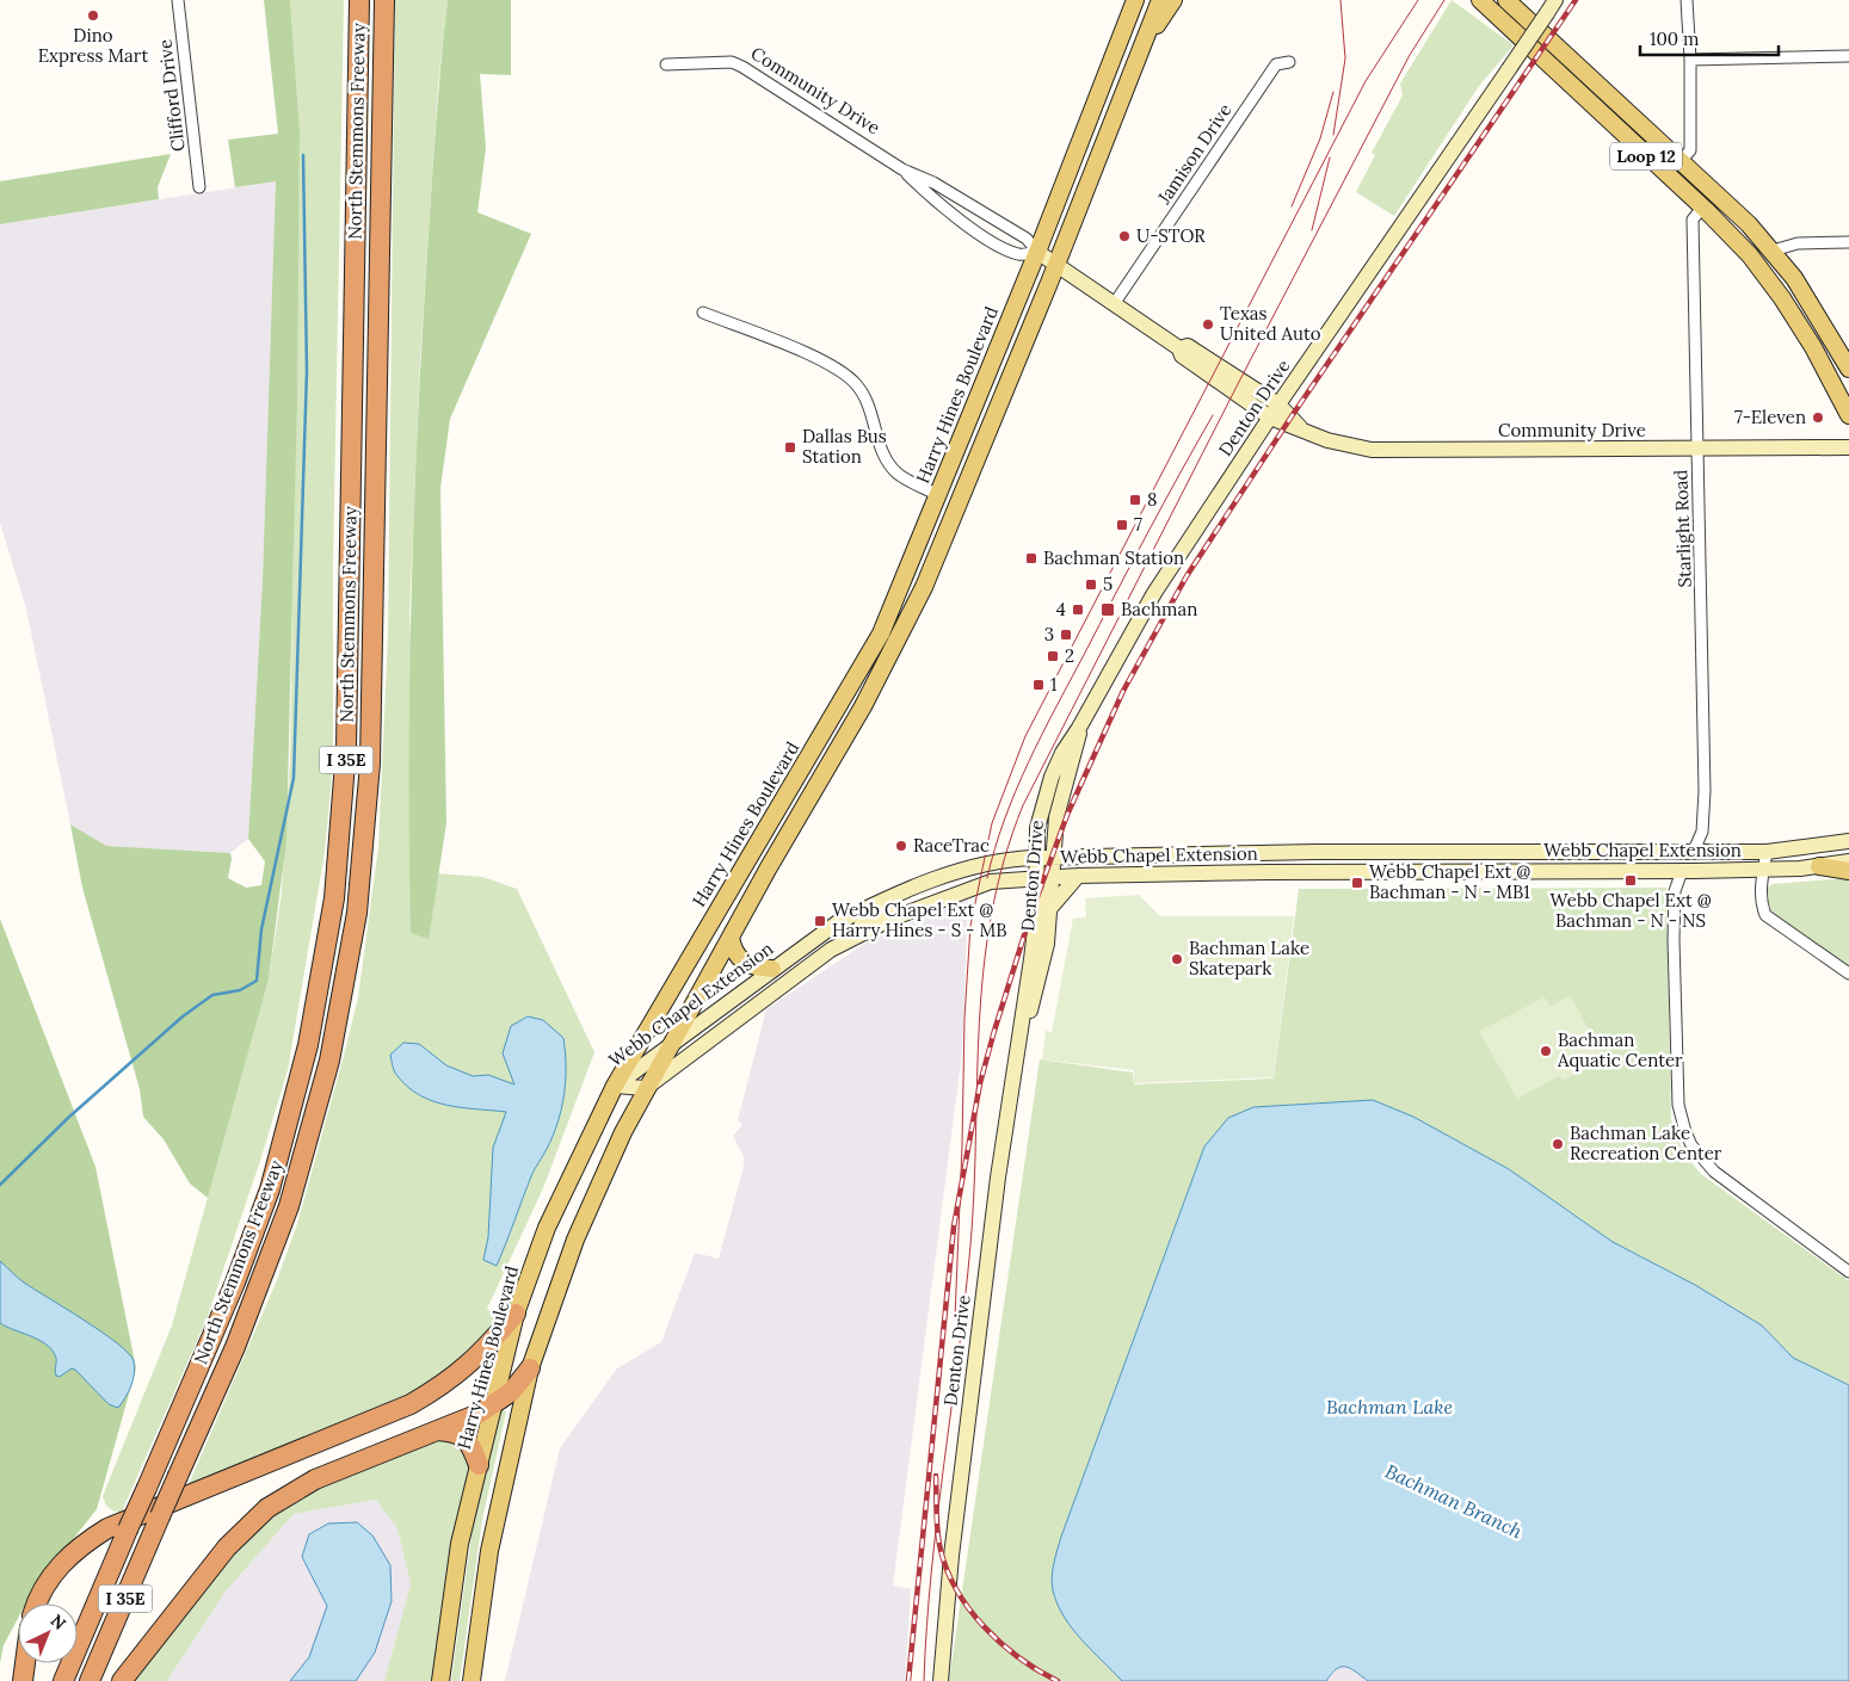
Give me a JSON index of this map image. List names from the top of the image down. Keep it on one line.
{"streets":{"highway":["North Stemmons Freeway","I 35E"],"main road":["Community Drive","Loop 12","Harry Hines Boulevard","Denton Drive","Webb Chapel Extension"],"street":["Clifford Drive","Jamison Drive","Starlight Road"]},"crossings":[["Community Drive","Jamison Drive"],["Community Drive","Harry Hines Boulevard"],["Community Drive","Denton Drive"],["Community Drive","Starlight Road"],["Loop 12","Starlight Road"],["Harry Hines Boulevard","Webb Chapel Extension"],["Denton Drive","Webb Chapel Extension"],["Starlight Road","Webb Chapel Extension"]],"water":["Bachman Lake","Bachman Branch"],"places":{"other":["Dino Express Mart","U-STOR","Texas United Auto","7-Eleven","RaceTrac","Bachman Lake Skatepark","Bachman Aquatic Center","Bachman Lake Recreation Center"],"transit":["Dallas Bus Station","8","7","Bachman Station","5","4","Bachman","3","2","1","Webb Chapel Ext @ Bachman - N - NS","Webb Chapel Ext @ Bachman - N - MB1","Webb Chapel Ext @ Harry Hines - S - MB"]},"scale_bar":"100 m","north":"top right"}
